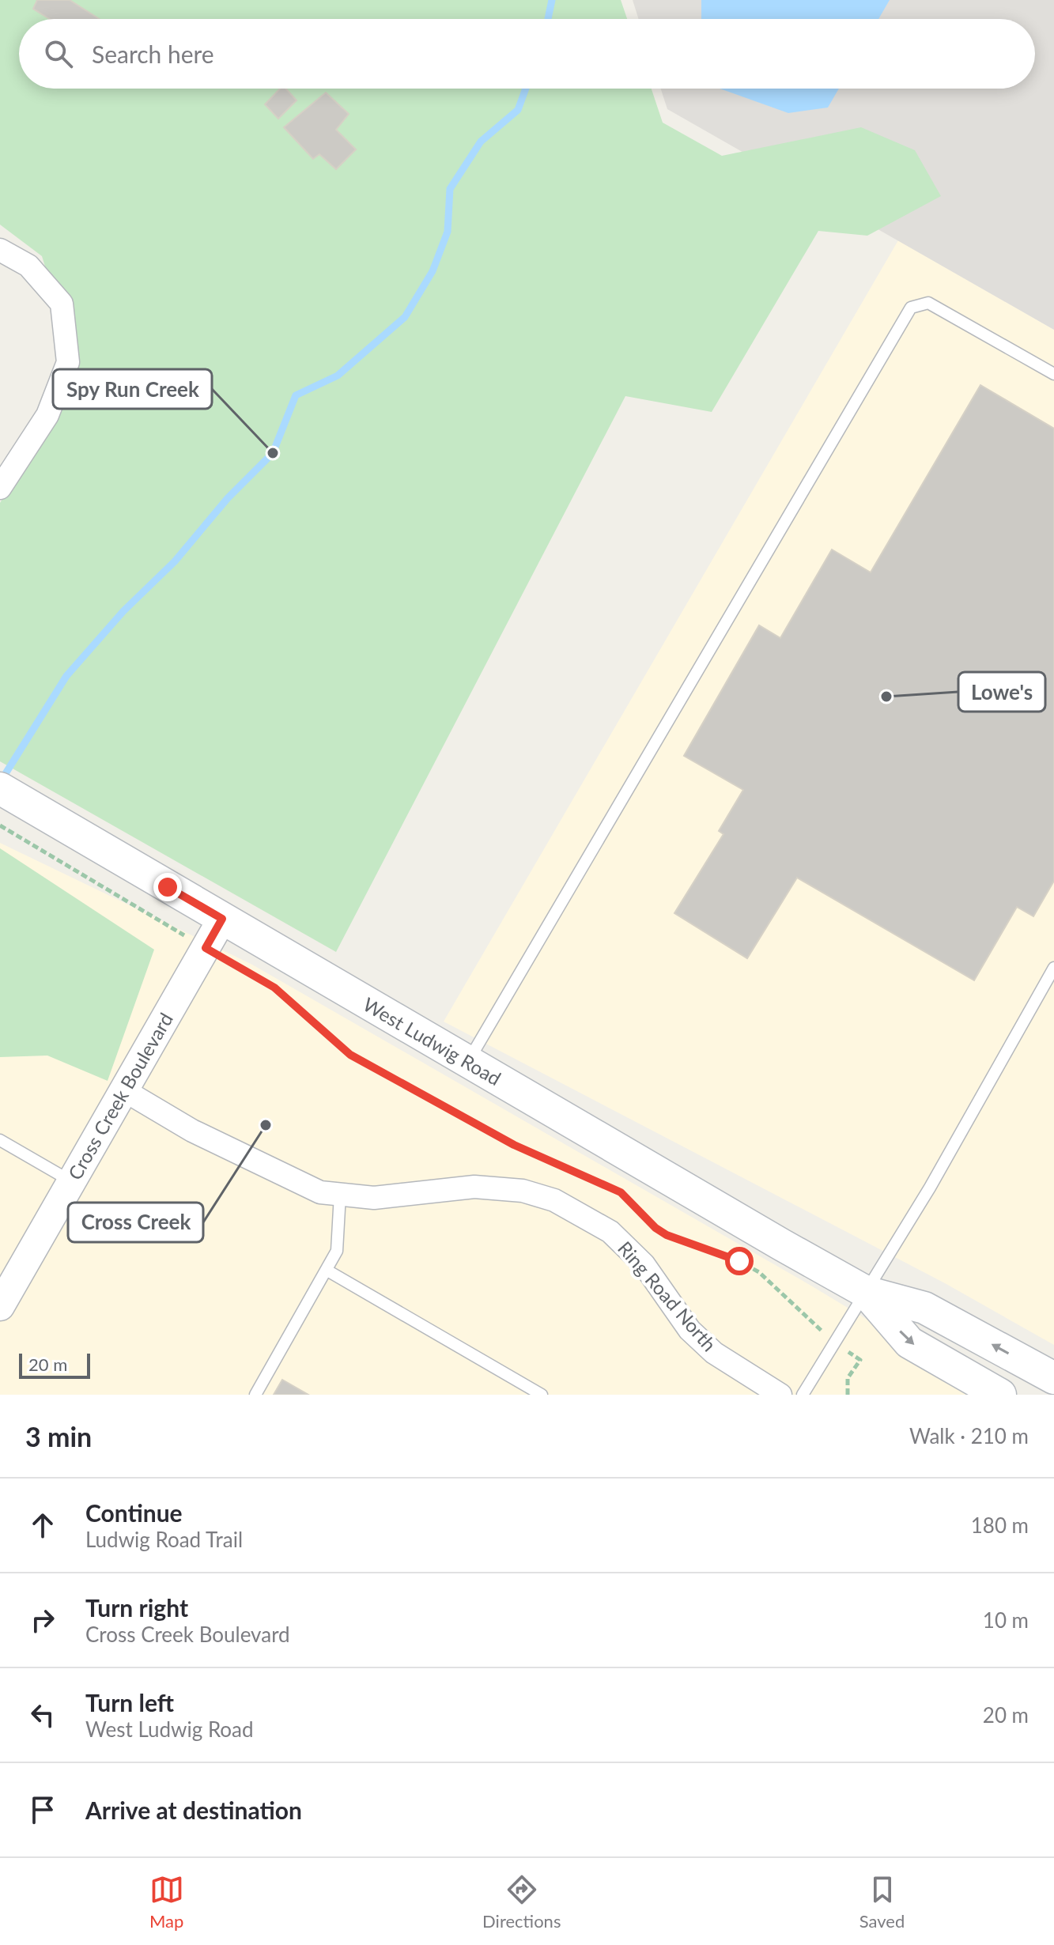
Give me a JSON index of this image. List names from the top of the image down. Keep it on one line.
{"streets":{"main road":["West Ludwig Road"],"street":["Cross Creek Boulevard","Ring Road North"]},"crossings":[["West Ludwig Road","Cross Creek Boulevard"],["Cross Creek Boulevard","Ring Road North"]],"places":["Spy Run Creek","Lowe's","Cross Creek"],"scale_bar":"20 m","page":{"search":"Search here","scale":"20 m","heading":["3 min","Walk · 210 m"],"list":[["Continue","Ludwig Road Trail","180 m"],["Turn right","Cross Creek Boulevard","10 m"],["Turn left","West Ludwig Road","20 m"],"Arrive at destination"],"nav":["Map","Directions","Saved"]}}
